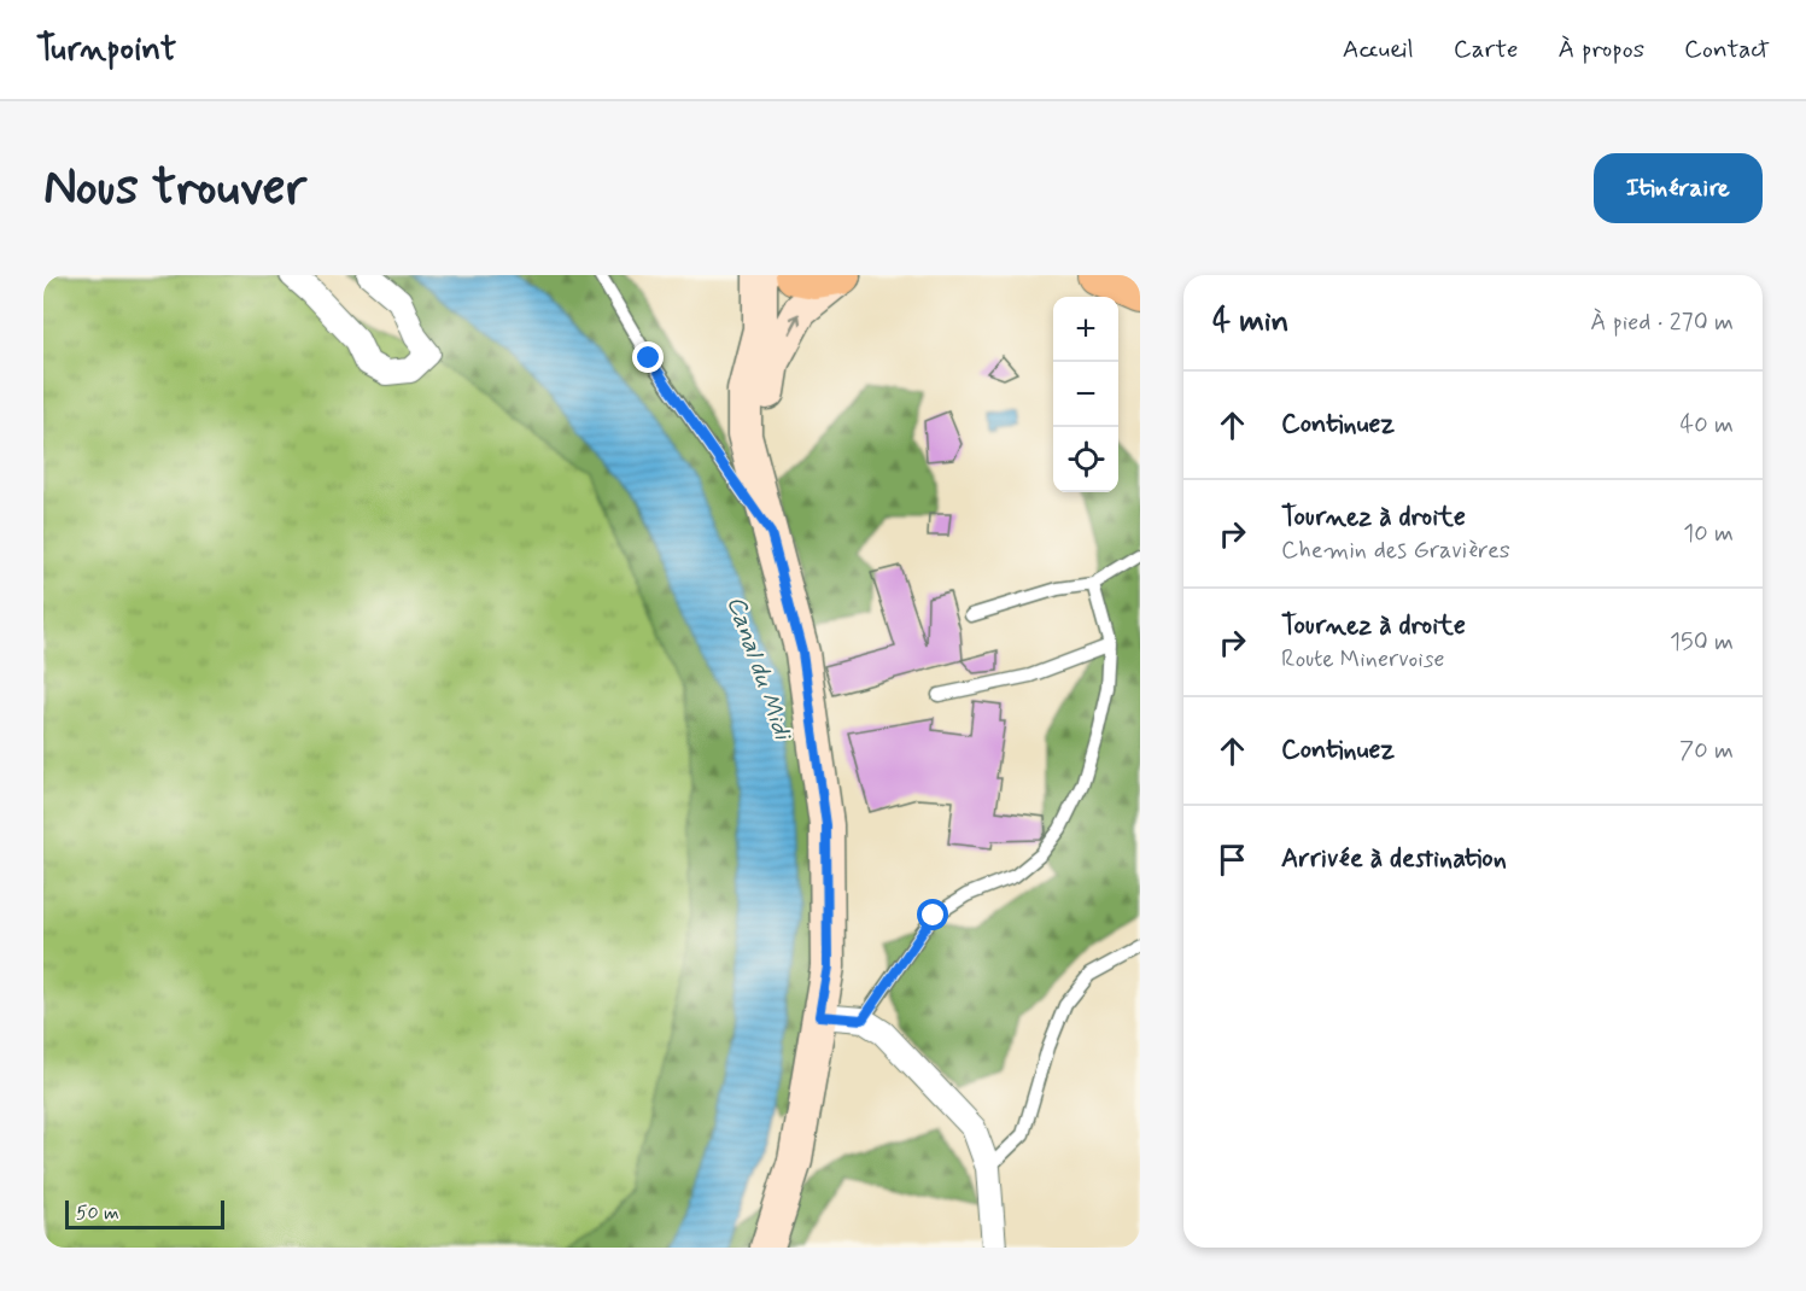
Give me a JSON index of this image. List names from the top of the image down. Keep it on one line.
{"water":["Canal du Midi"],"scale_bar":"50 m","page":{"header":"Turnpoint","nav":["Accueil","Carte","À propos","Contact"],"buttons":"Itinéraire","title":"Nous trouver","heading":["4 min","À pied · 270 m"],"map_buttons":["+","−"],"list":[["Continuez","40 m"],["Tournez à droite","Chemin des Gravières","10 m"],["Tournez à droite","Route Minervoise","150 m"],["Continuez","70 m"],"Arrivée à destination"],"scale":"50 m"}}
